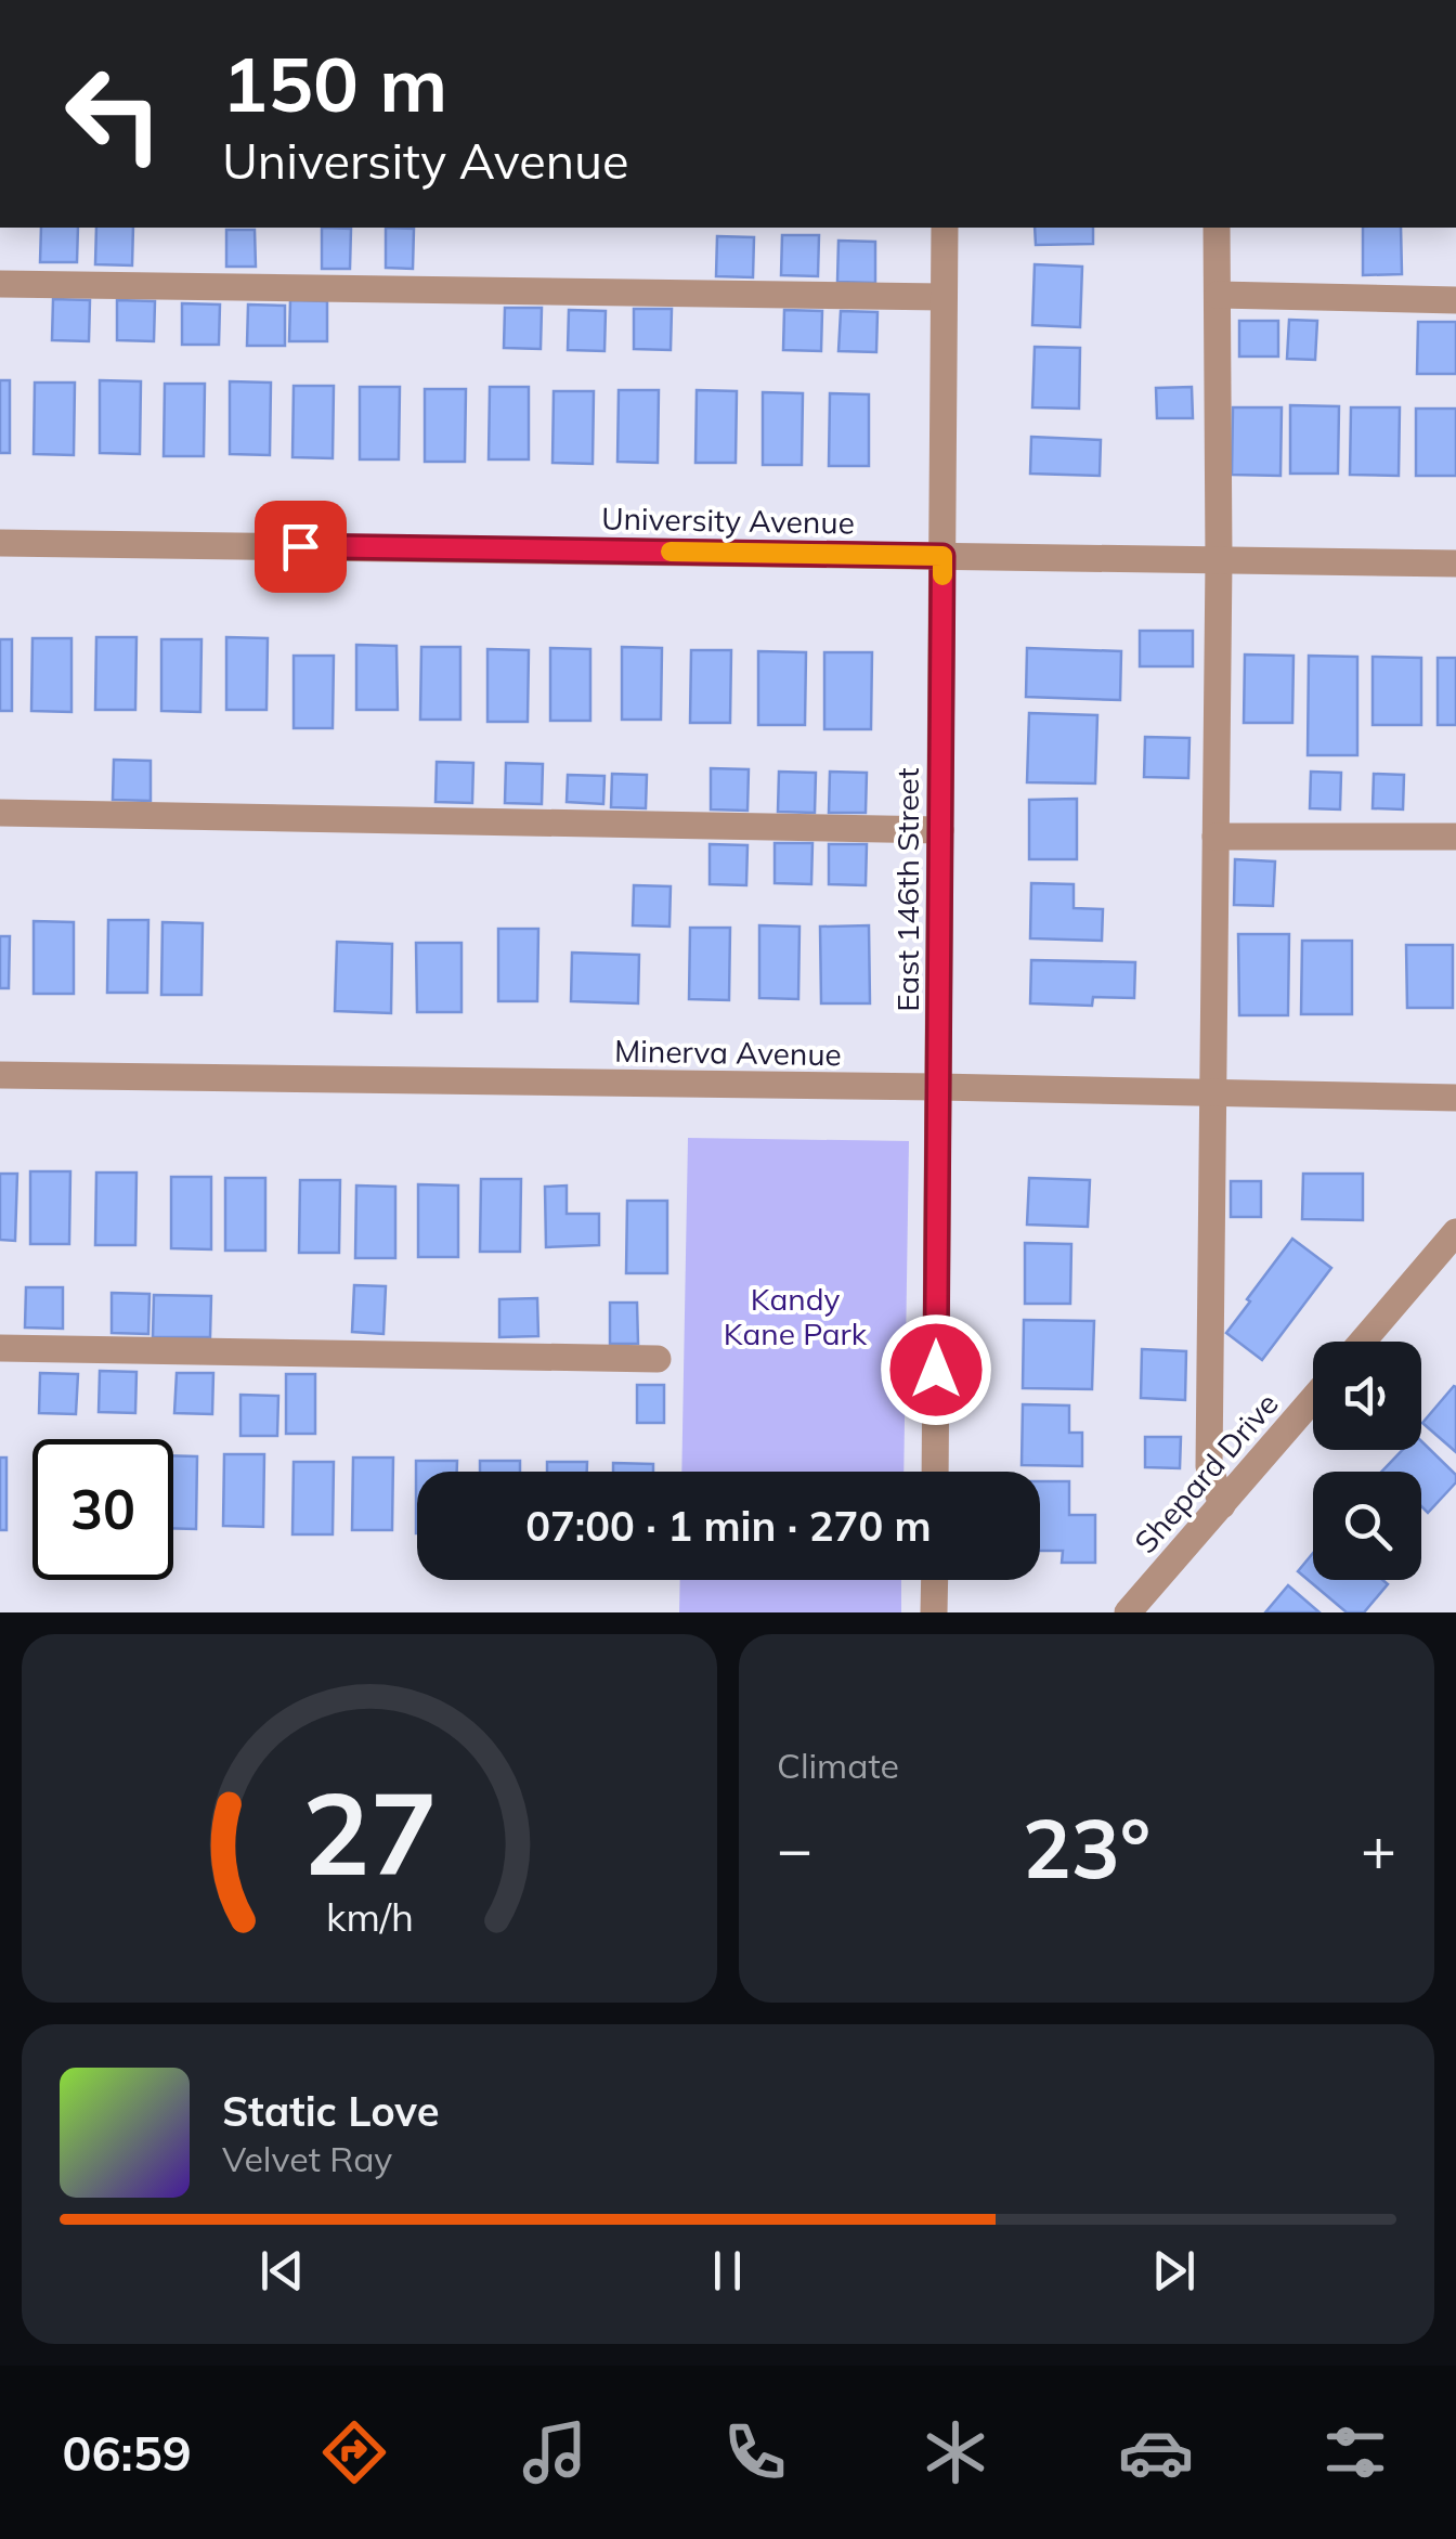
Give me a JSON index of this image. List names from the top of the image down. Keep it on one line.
{"streets":{"street":["University Avenue","East 146th Street","Minerva Avenue","Shepard Drive"]},"crossings":[["University Avenue","East 146th Street"],["East 146th Street","Minerva Avenue"]],"parks":["Kandy Kane Park"],"page":{"turn":["150 m","University Avenue"],"limit":"30","trip":"07:00 · 1 min · 270 m","tile":"Climate","heat":["−","23°","+"],"song":["Static Love","Velvet Ray"],"tabs":"06:59","gauge":["27","km/h"]}}
